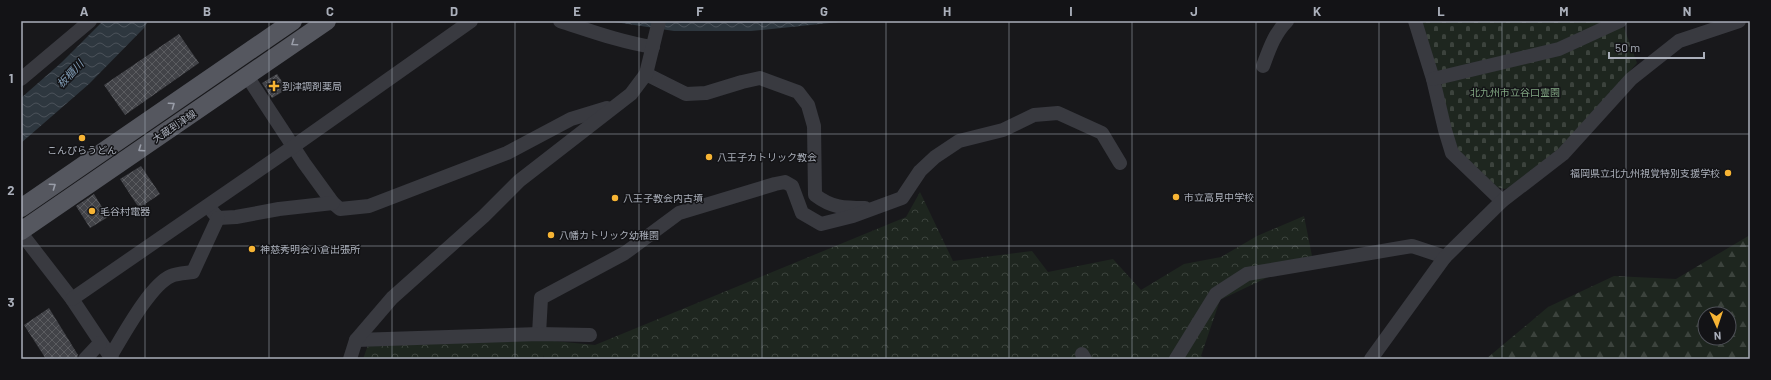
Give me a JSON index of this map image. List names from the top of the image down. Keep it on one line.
{"streets":{"main road":["大蔵到津線"]},"water":["板櫃川"],"parks":["北九州市立谷口霊園"],"places":{"health":["到津調剤薬局"],"other":["こんぴらうどん","八王子カトリック教会","福岡県立北九州視覚特別支援学校","市立高見中学校","八王子教会内古墳","毛谷村電器","八幡カトリック幼稚園","神慈秀明会小倉出張所"]},"scale_bar":"50 m","north":"bottom","grid":{"columns":["A","B","C","D","E","F","G","H","I","J","K","L","M","N"],"rows":["1","2","3"]}}
